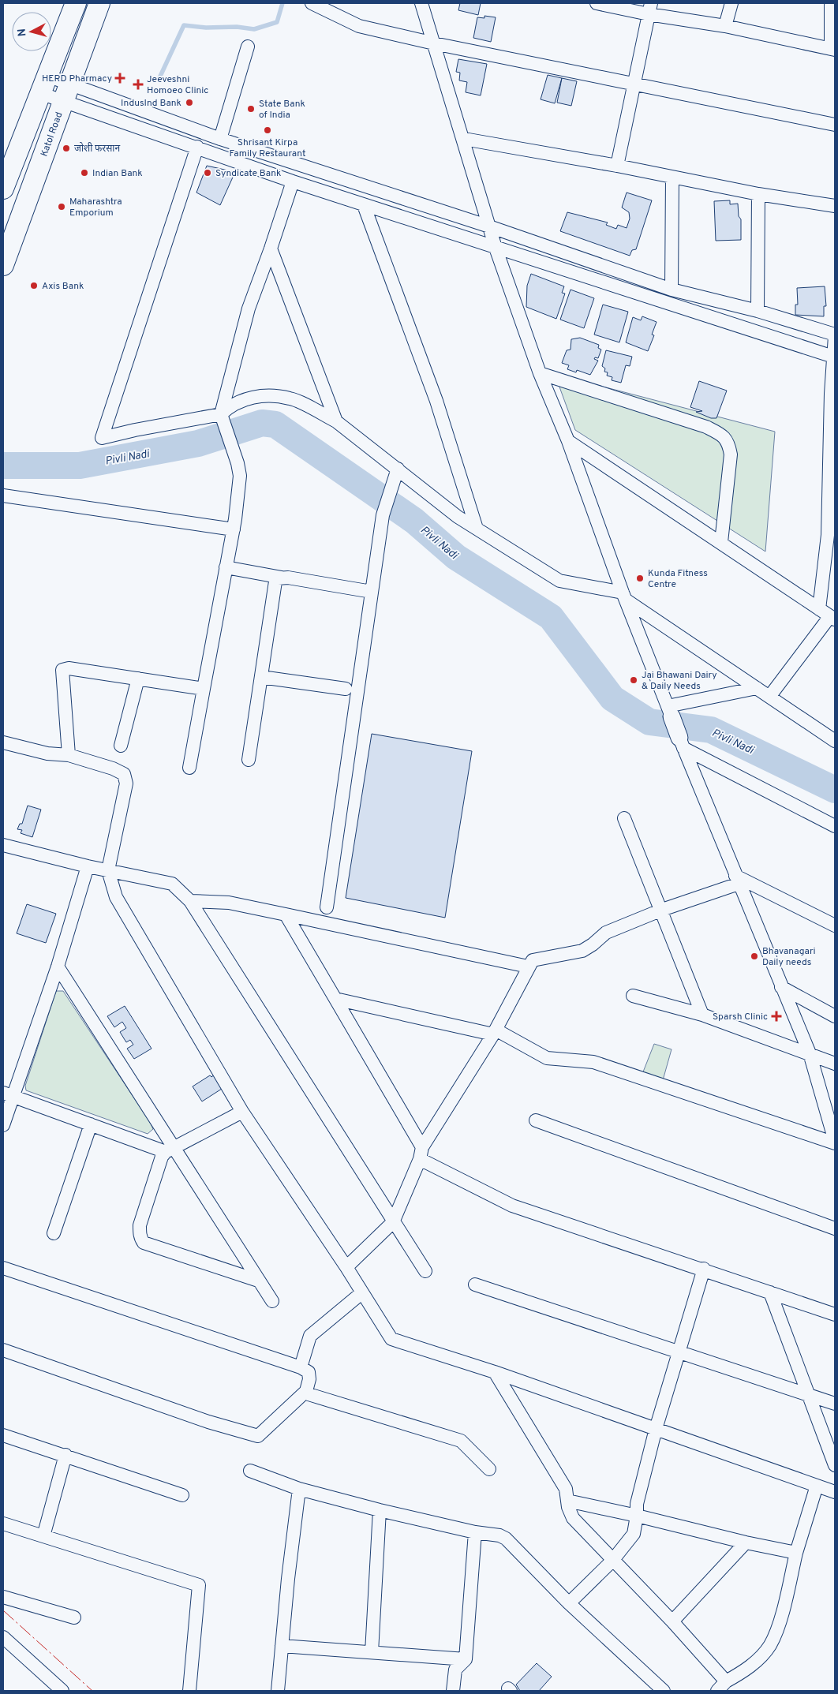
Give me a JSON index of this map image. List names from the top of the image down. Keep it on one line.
{"streets":{"main road":["Katol Road"]},"water":["Pivli Nadi"],"places":{"health":["HERD Pharmacy","Jeeveshni Homoeo Clinic","Sparsh Clinic"],"other":["IndusInd Bank","State Bank of India","Shrisant Kirpa Family Restaurant","जोशी फरसान","Indian Bank","Syndicate Bank","Maharashtra Emporium","Axis Bank","Kunda Fitness Centre","Jai Bhawani Dairy & Daily Needs","Bhavanagari Daily needs"]},"north":"left"}
